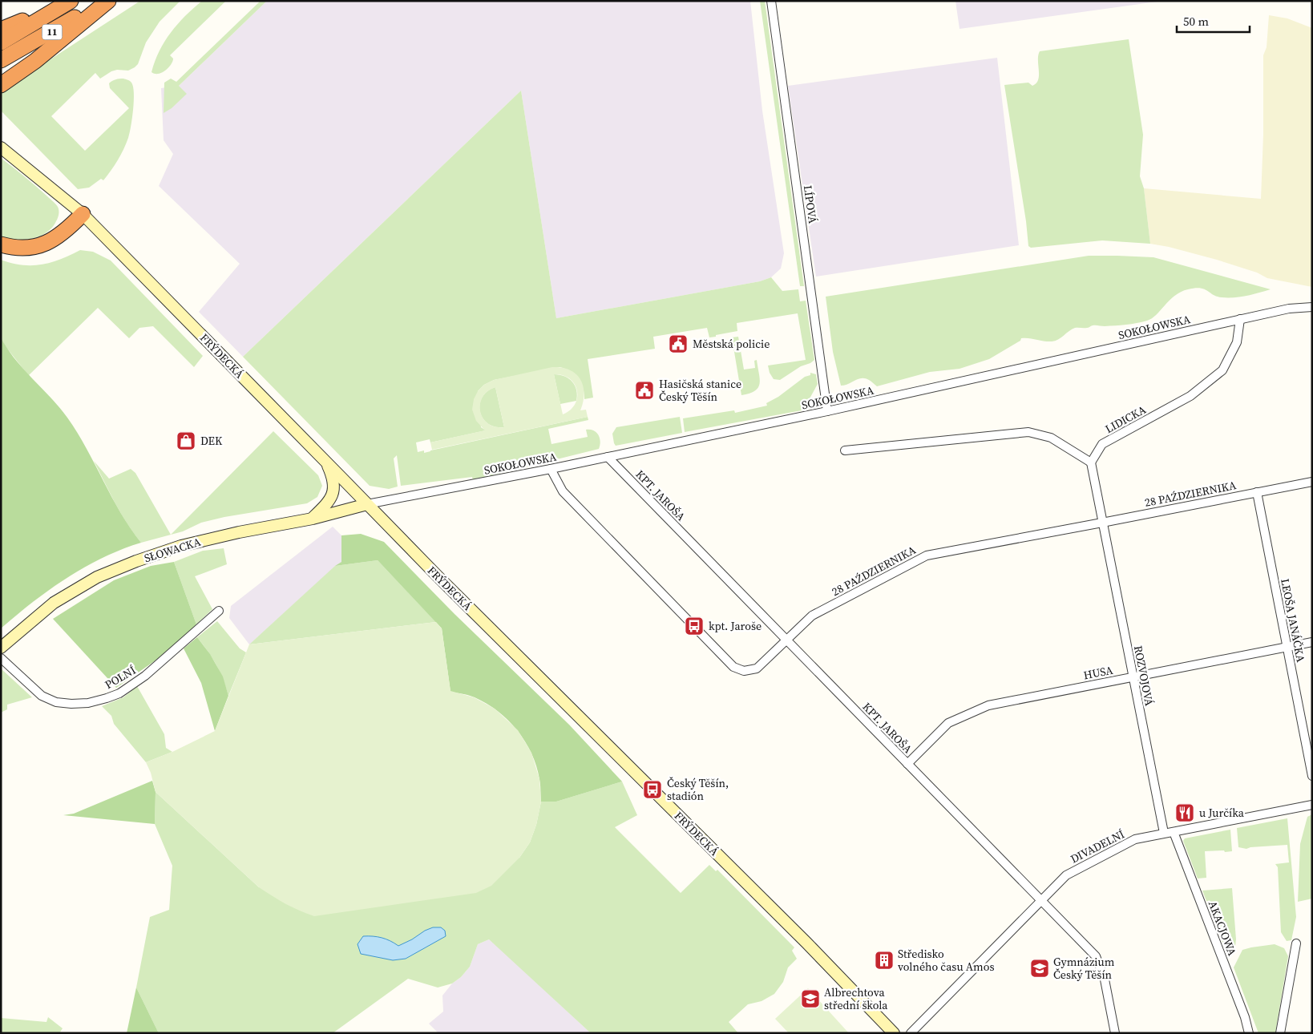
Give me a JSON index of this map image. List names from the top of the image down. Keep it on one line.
{"streets":{"highway":["11"],"main road":["FRÝDECKÁ","SŁOWACKA"],"street":["LÍPOVÁ","SOKOŁOWSKA","LIDICKA","28 PAŹDZIERNIKA","KPT. JAROŠA","LEOŠA JANÁČKA","HUSA","ROZVOJOVÁ","POLNÍ","DIVADELNÍ","AKACJOWA"]},"crossings":[["LÍPOVÁ","SOKOŁOWSKA"],["SOKOŁOWSKA","FRÝDECKÁ"],["SOKOŁOWSKA","LIDICKA"],["SOKOŁOWSKA","28 PAŹDZIERNIKA"],["SOKOŁOWSKA","KPT. JAROŠA"],["SOKOŁOWSKA","SŁOWACKA"],["FRÝDECKÁ","SŁOWACKA"],["LIDICKA","ROZVOJOVÁ"],["28 PAŹDZIERNIKA","KPT. JAROŠA"],["28 PAŹDZIERNIKA","LEOŠA JANÁČKA"],["28 PAŹDZIERNIKA","ROZVOJOVÁ"],["KPT. JAROŠA","HUSA"],["KPT. JAROŠA","DIVADELNÍ"],["LEOŠA JANÁČKA","HUSA"],["HUSA","ROZVOJOVÁ"],["ROZVOJOVÁ","DIVADELNÍ"],["DIVADELNÍ","AKACJOWA"]],"places":{"public building":["Městská policie","Hasičská stanice Český Těšín"],"shop":["DEK"],"bus stop":["kpt. Jaroše","Český Těšín, stadión"],"restaurant":["u Jurčíka"],"building":["Středisko volného času Amos"],"school or university":["Gymnázium Český Těšín","Albrechtova střední škola"]},"scale_bar":"50 m"}
